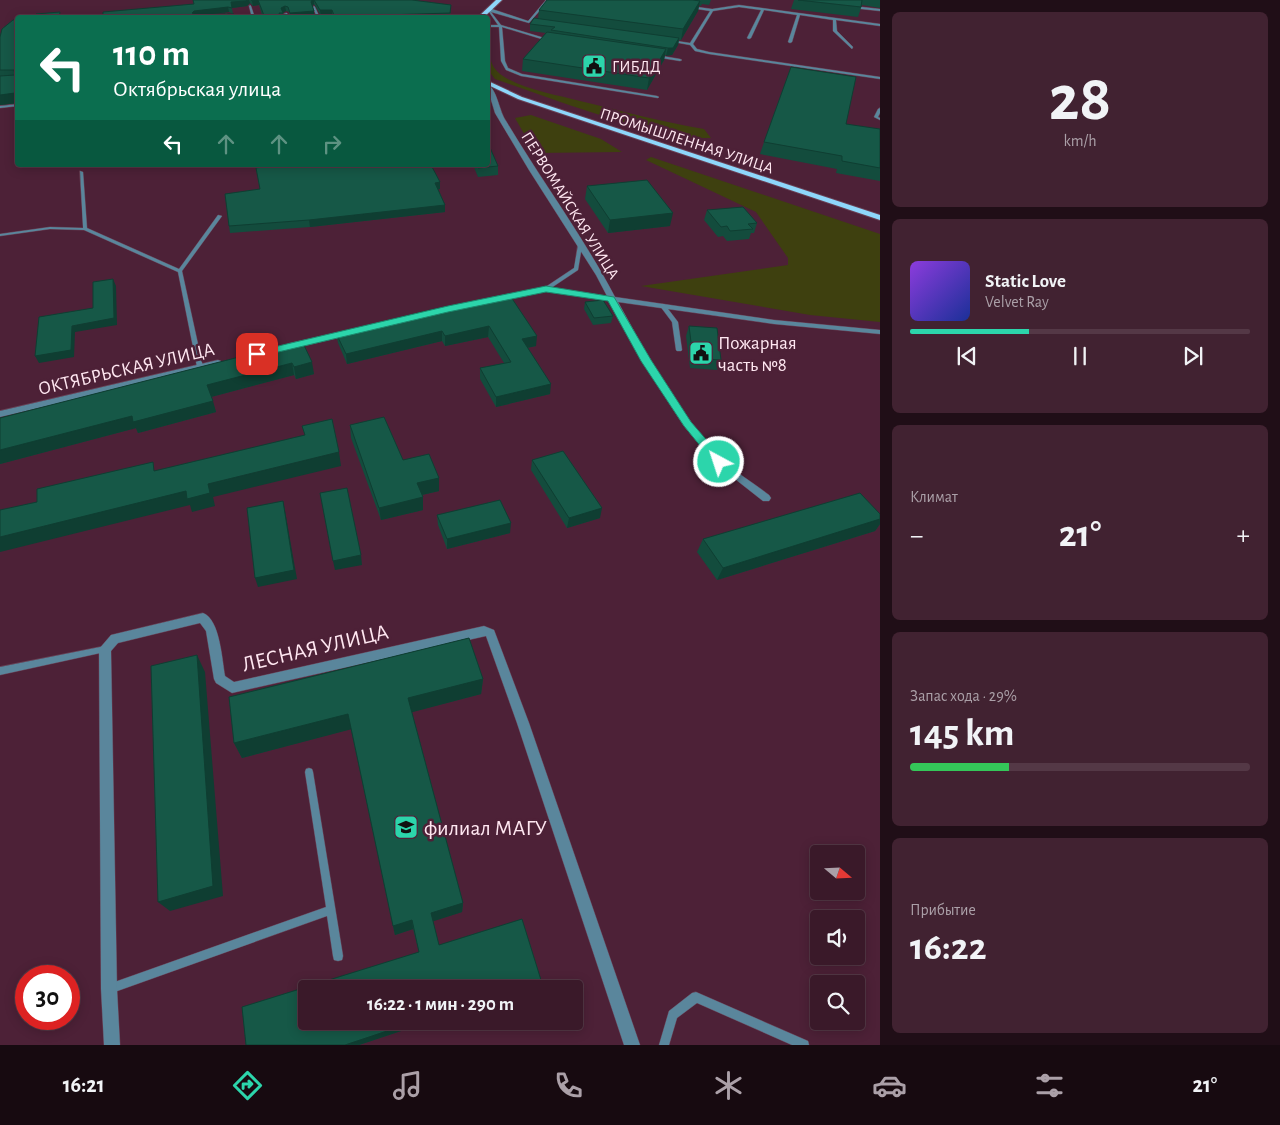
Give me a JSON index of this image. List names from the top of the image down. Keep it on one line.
{"streets":{"main road":["ПРОМЫШЛЕННАЯ УЛИЦА"],"street":["ПЕРВОМАЙСКАЯ УЛИЦА","ОКТЯБРЬСКАЯ УЛИЦА","ЛЕСНАЯ УЛИЦА"]},"places":{"public building":["ГИБДД","Пожарная часть №8"],"school or university":["филиал МАГУ"]},"north":"right","page":{"tile":[["28","km/h"],"Климат",["Запас хода · 29%","145 km"],["Прибытие","16:22"]],"turn":["110 m","Октябрьская улица"],"song":["Static Love","Velvet Ray"],"heat":["−","21°","+"],"limit":"30","trip":"16:22 · 1 мин · 290 m","tabs":["16:21","21°"]}}
